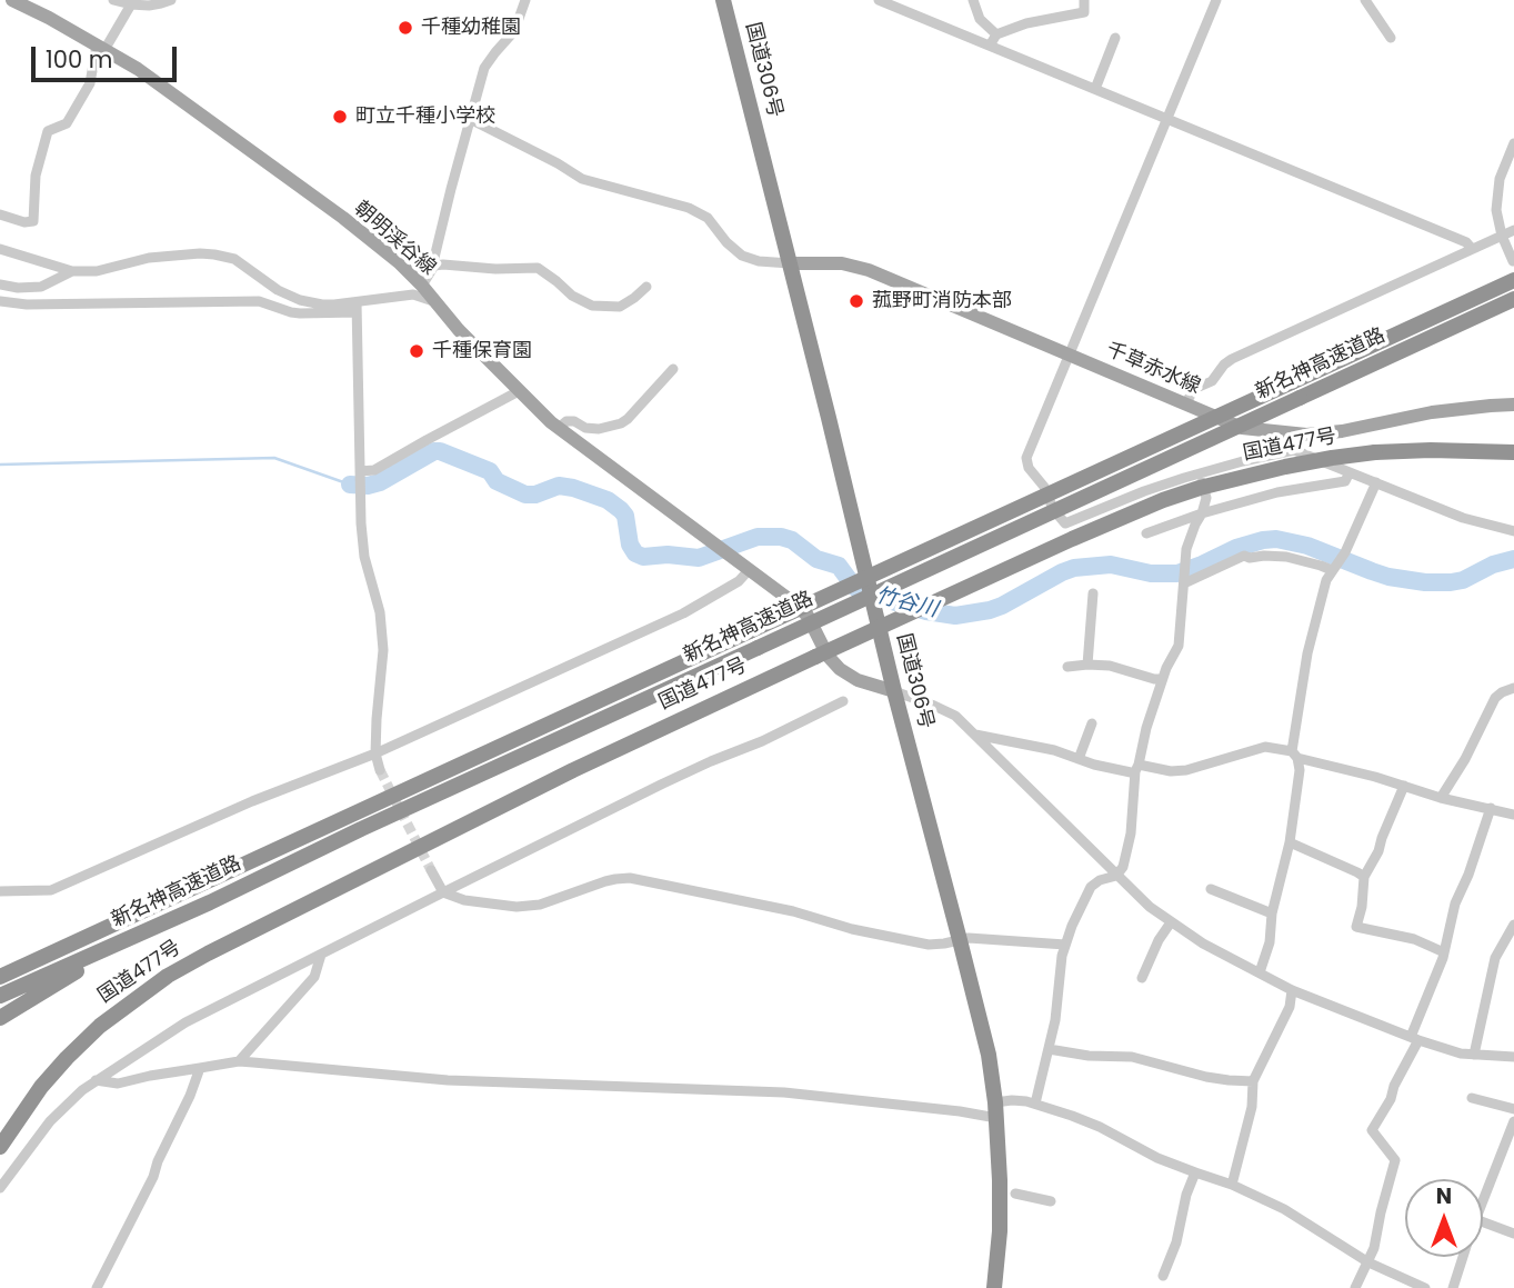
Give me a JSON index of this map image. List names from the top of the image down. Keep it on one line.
{"streets":{"highway":["国道306号","新名神高速道路","国道477号"],"main road":["朝明渓谷線","千草赤水線"]},"crossings":[["国道306号","朝明渓谷線"],["国道306号","千草赤水線"]],"water":["竹谷川"],"places":["千種幼稚園","町立千種小学校","菰野町消防本部","千種保育園"],"scale_bar":"100 m","north":"top"}
